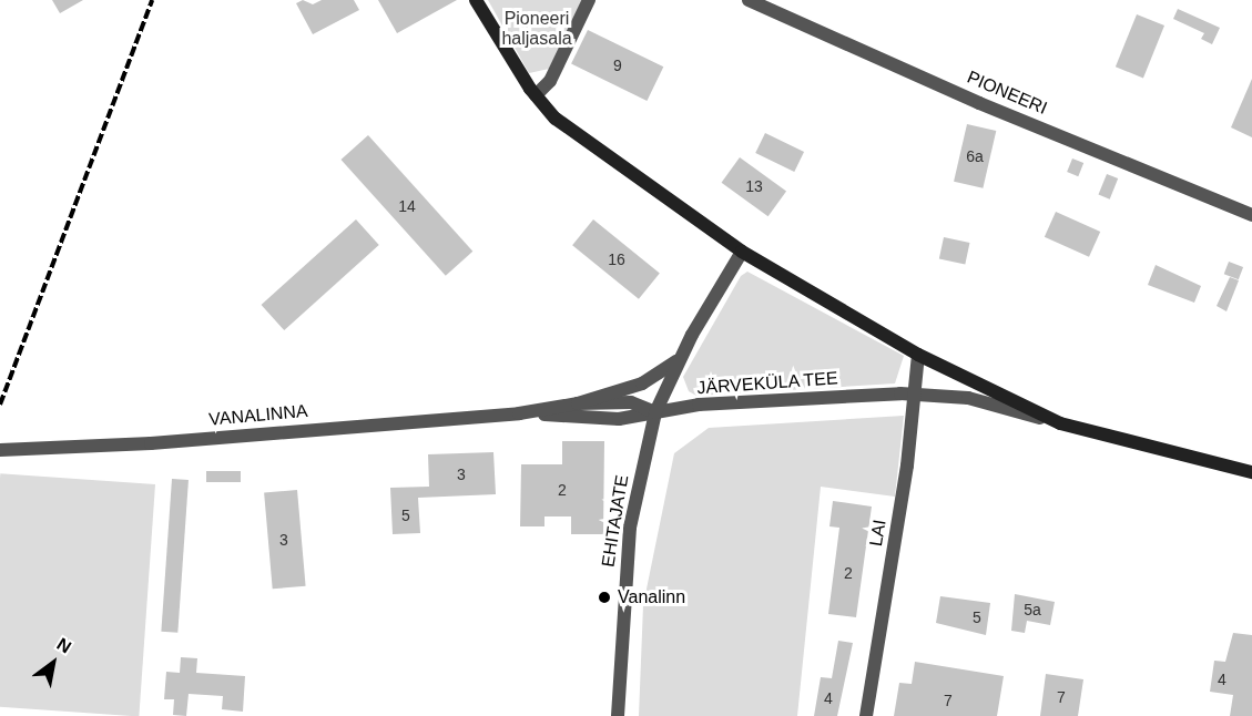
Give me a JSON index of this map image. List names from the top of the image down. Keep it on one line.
{"streets":{"main road":["JÄRVEKÜLA TEE"],"street":["PIONEERI","VANALINNA","EHITAJATE","LAI"]},"crossings":[["JÄRVEKÜLA TEE","VANALINNA"],["JÄRVEKÜLA TEE","EHITAJATE"],["JÄRVEKÜLA TEE","LAI"],["VANALINNA","EHITAJATE"]],"parks":["Pioneeri haljasala"],"places":["Vanalinn"],"house_numbers":["9","6a","13","14","16","3","2","5","3","2","5a","5","4","7","4","7"],"north":"top right"}
